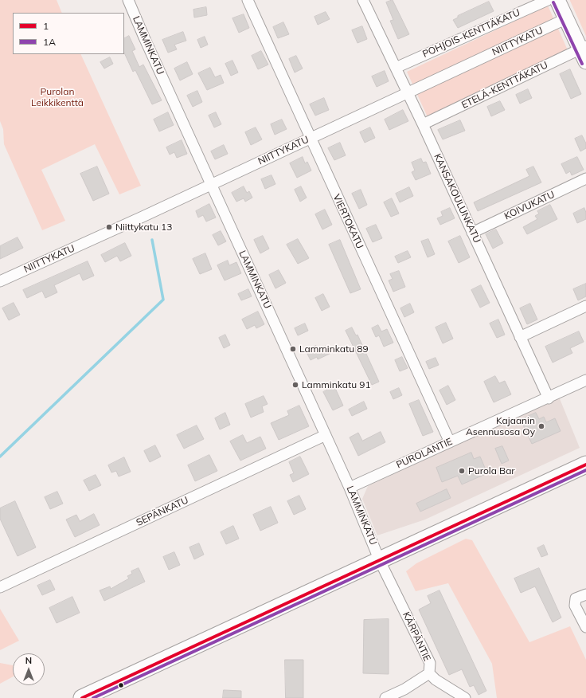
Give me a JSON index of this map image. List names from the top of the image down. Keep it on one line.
{"streets":{"street":["POHJOIS-KENTTÄKATU","NIITTYKATU","LAMMINKATU","ETELÄ-KENTTÄKATU","KANSAKOULUNKATU","KOIVUKATU","VIERTOKATU","PUROLANTIE","SEPÄNKATU","KÄRPÄNTIE"]},"crossings":[["POHJOIS-KENTTÄKATU","KANSAKOULUNKATU"],["NIITTYKATU","LAMMINKATU"],["NIITTYKATU","KANSAKOULUNKATU"],["NIITTYKATU","VIERTOKATU"],["LAMMINKATU","PUROLANTIE"],["LAMMINKATU","SEPÄNKATU"],["LAMMINKATU","KÄRPÄNTIE"],["ETELÄ-KENTTÄKATU","KANSAKOULUNKATU"],["KANSAKOULUNKATU","KOIVUKATU"],["KANSAKOULUNKATU","PUROLANTIE"],["VIERTOKATU","PUROLANTIE"]],"parks":["Purolan Leikkikenttä"],"places":["Niittykatu 13","Lamminkatu 89","Lamminkatu 91","Kajaanin Asennusosa Oy","Purola Bar"],"lines":["transit line 1A","transit line 1"],"legend":["1","1A"],"north":"top"}
